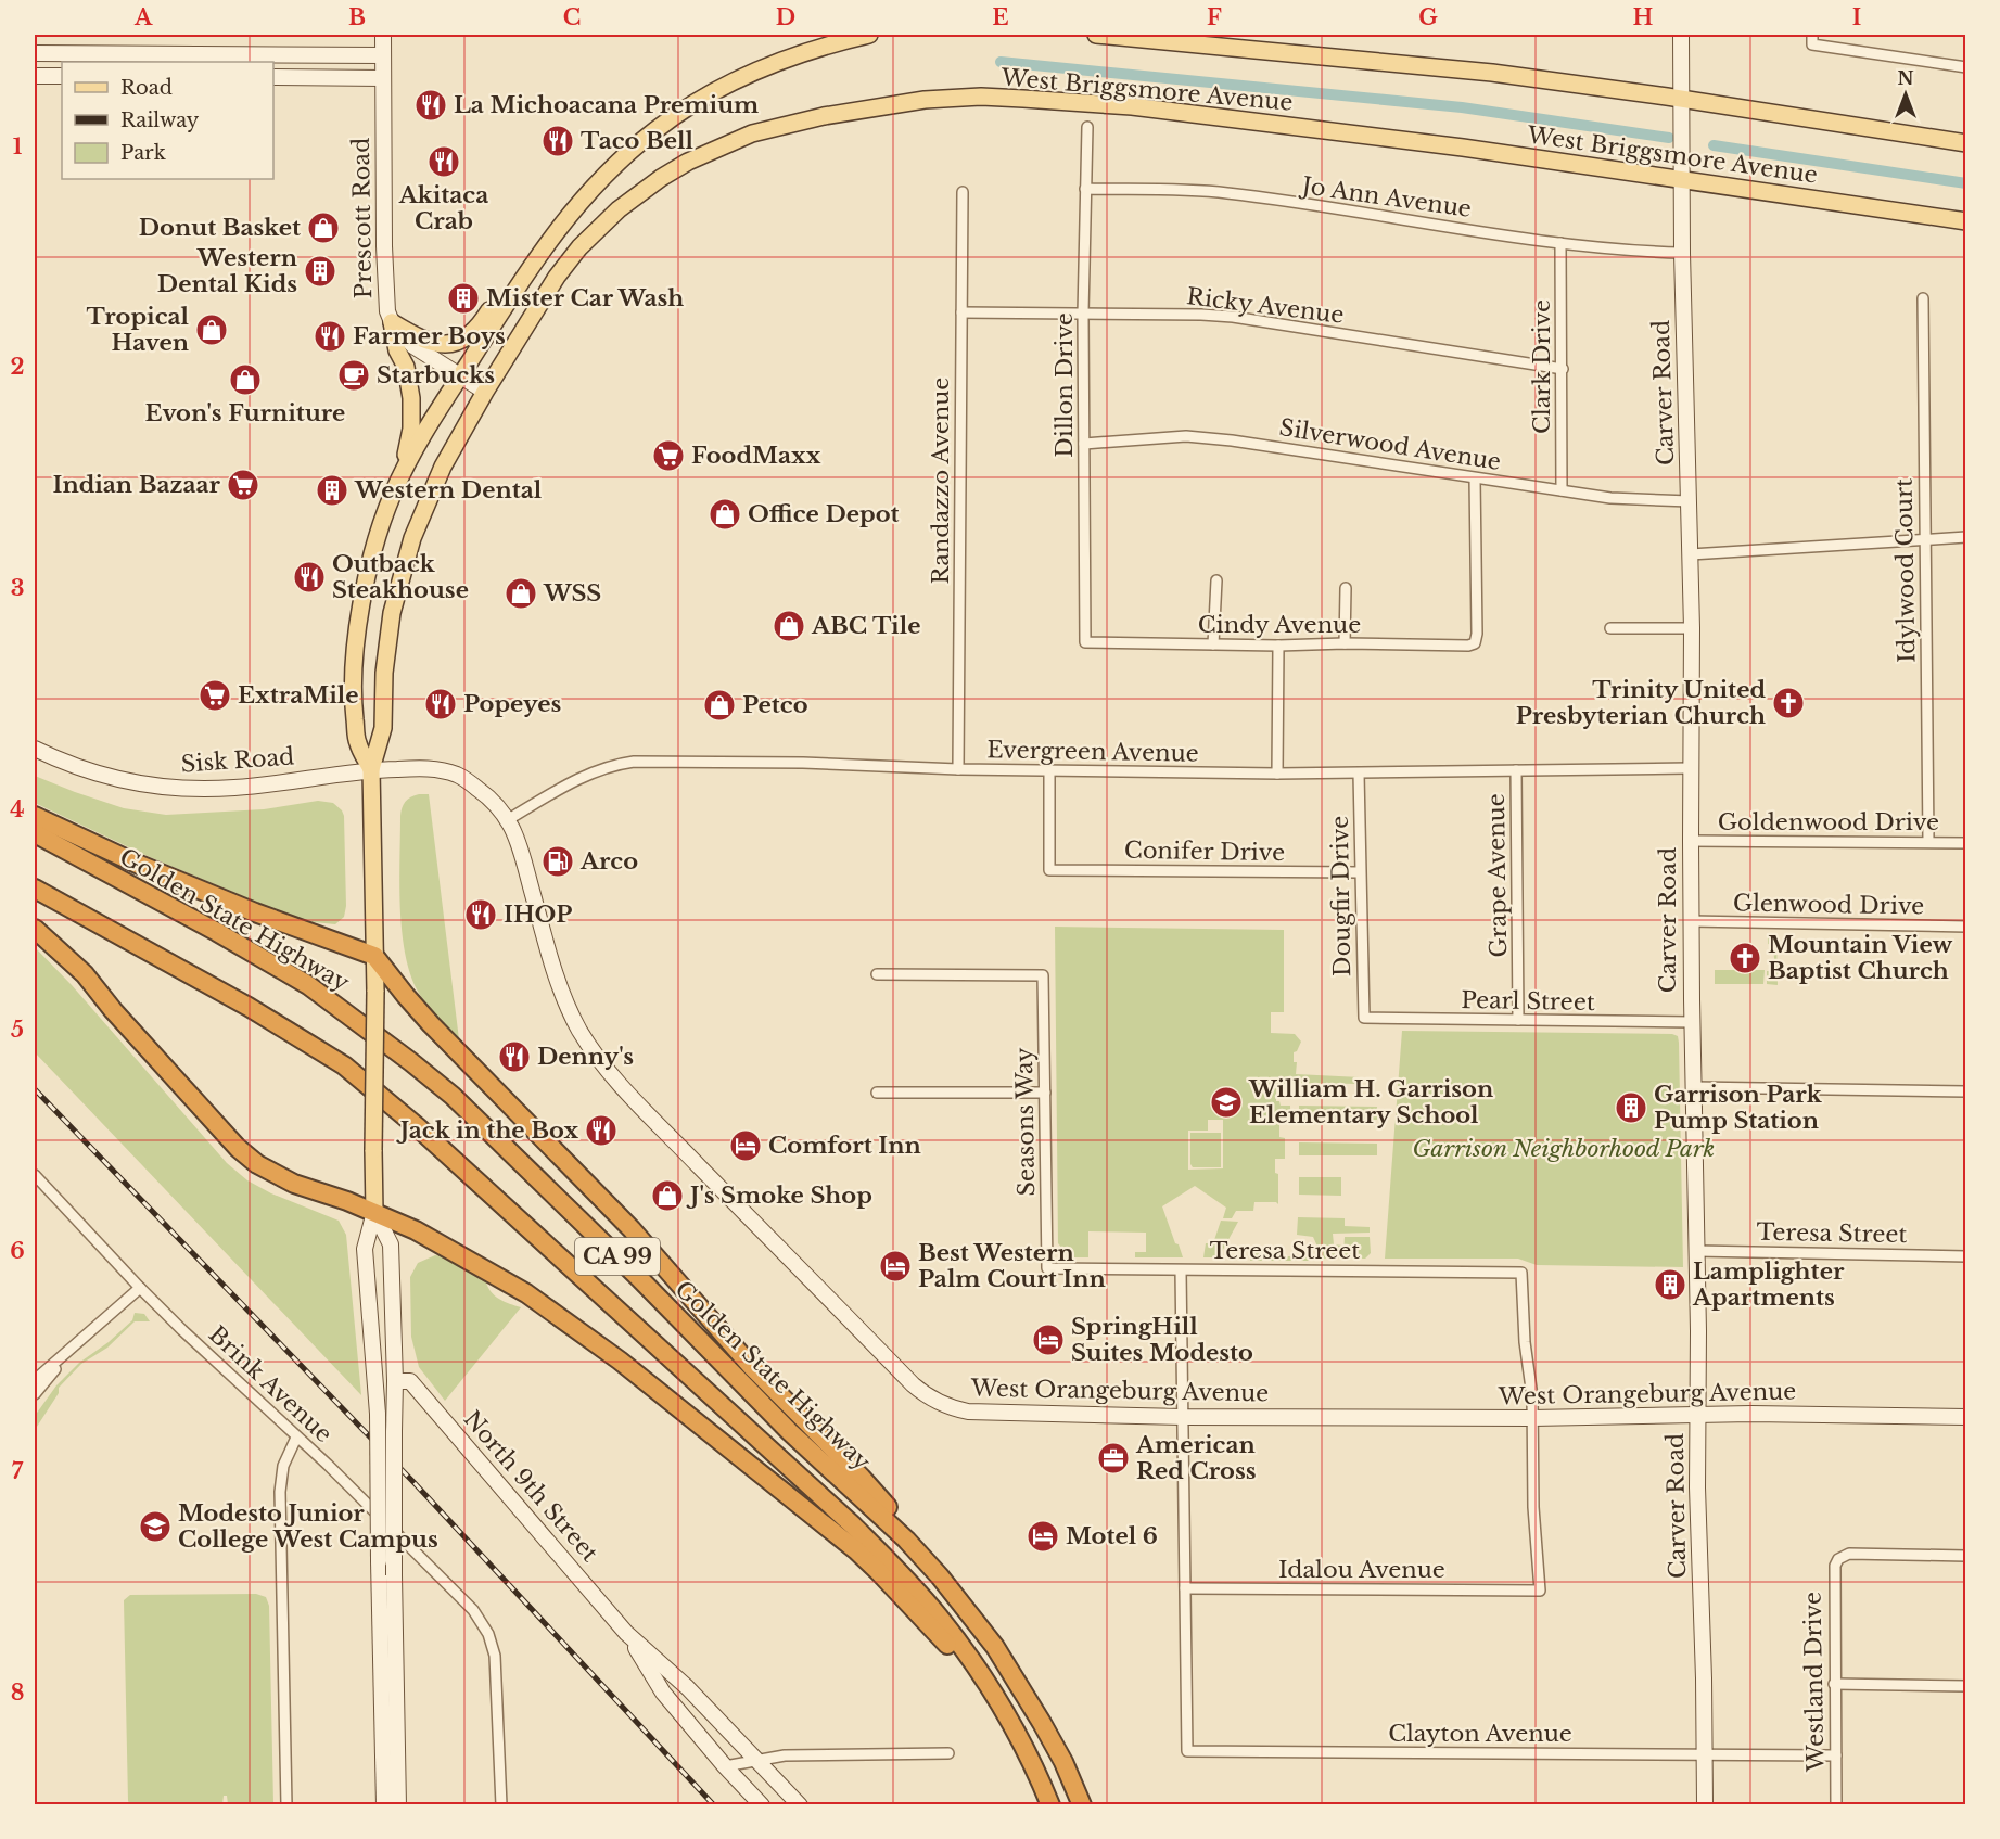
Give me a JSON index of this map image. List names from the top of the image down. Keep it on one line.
{"streets":{"highway":["Golden State Highway","CA 99"],"main road":["West Briggsmore Avenue"],"street":["Jo Ann Avenue","Prescott Road","Ricky Avenue","Clark Drive","Dillon Drive","Carver Road","Silverwood Avenue","Randazzo Avenue","Idylwood Court","Cindy Avenue","Evergreen Avenue","Sisk Road","Goldenwood Drive","Conifer Drive","Grape Avenue","Dougfir Drive","Glenwood Drive","Pearl Street","Seasons Way","Teresa Street","Brink Avenue","West Orangeburg Avenue","North 9th Street","Idalou Avenue","Westland Drive","Clayton Avenue"]},"crossings":[["West Briggsmore Avenue","Prescott Road"],["West Briggsmore Avenue","Carver Road"],["West Briggsmore Avenue","Sisk Road"],["West Briggsmore Avenue","West Orangeburg Avenue"],["Jo Ann Avenue","Clark Drive"],["Jo Ann Avenue","Dillon Drive"],["Jo Ann Avenue","Carver Road"],["Ricky Avenue","Clark Drive"],["Ricky Avenue","Dillon Drive"],["Ricky Avenue","Randazzo Avenue"],["Clark Drive","Silverwood Avenue"],["Dillon Drive","Silverwood Avenue"],["Dillon Drive","Cindy Avenue"],["Carver Road","Silverwood Avenue"],["Carver Road","Evergreen Avenue"],["Carver Road","Goldenwood Drive"],["Carver Road","Glenwood Drive"],["Carver Road","Pearl Street"],["Carver Road","Teresa Street"],["Carver Road","West Orangeburg Avenue"],["Carver Road","Clayton Avenue"],["Silverwood Avenue","Cindy Avenue"],["Randazzo Avenue","Evergreen Avenue"],["Idylwood Court","Goldenwood Drive"],["Evergreen Avenue","Conifer Drive"],["Evergreen Avenue","Grape Avenue"],["Evergreen Avenue","Dougfir Drive"],["Evergreen Avenue","West Orangeburg Avenue"],["Sisk Road","West Orangeburg Avenue"],["Conifer Drive","Dougfir Drive"],["Grape Avenue","Pearl Street"],["Dougfir Drive","Pearl Street"],["Seasons Way","Teresa Street"],["Teresa Street","West Orangeburg Avenue"],["Teresa Street","Idalou Avenue"],["West Orangeburg Avenue","Idalou Avenue"],["Idalou Avenue","Clayton Avenue"],["Westland Drive","Clayton Avenue"]],"parks":["Garrison Neighborhood Park"],"places":{"restaurant":["La Michoacana Premium","Taco Bell","Akitaca Crab","Farmer Boys","Outback Steakhouse","Popeyes","IHOP","Denny's","Jack in the Box"],"shop":["Donut Basket","Tropical Haven","Evon's Furniture","Office Depot","WSS","ABC Tile","Petco","J's Smoke Shop"],"building":["Western Dental Kids","Mister Car Wash","Western Dental","Garrison Park Pump Station","Lamplighter Apartments"],"cafe":["Starbucks"],"supermarket":["FoodMaxx","Indian Bazaar","ExtraMile"],"church":["Trinity United Presbyterian Church","Mountain View Baptist Church"],"fuel station":["Arco"],"school or university":["William H. Garrison Elementary School","Modesto Junior College West Campus"],"hotel":["Comfort Inn","Best Western Palm Court Inn","SpringHill Suites Modesto","Motel 6"],"office":["American Red Cross"]},"legend":["Road","Railway","Park"],"north":"top","grid":{"columns":["A","B","C","D","E","F","G","H","I"],"rows":["1","2","3","4","5","6","7","8"]}}
